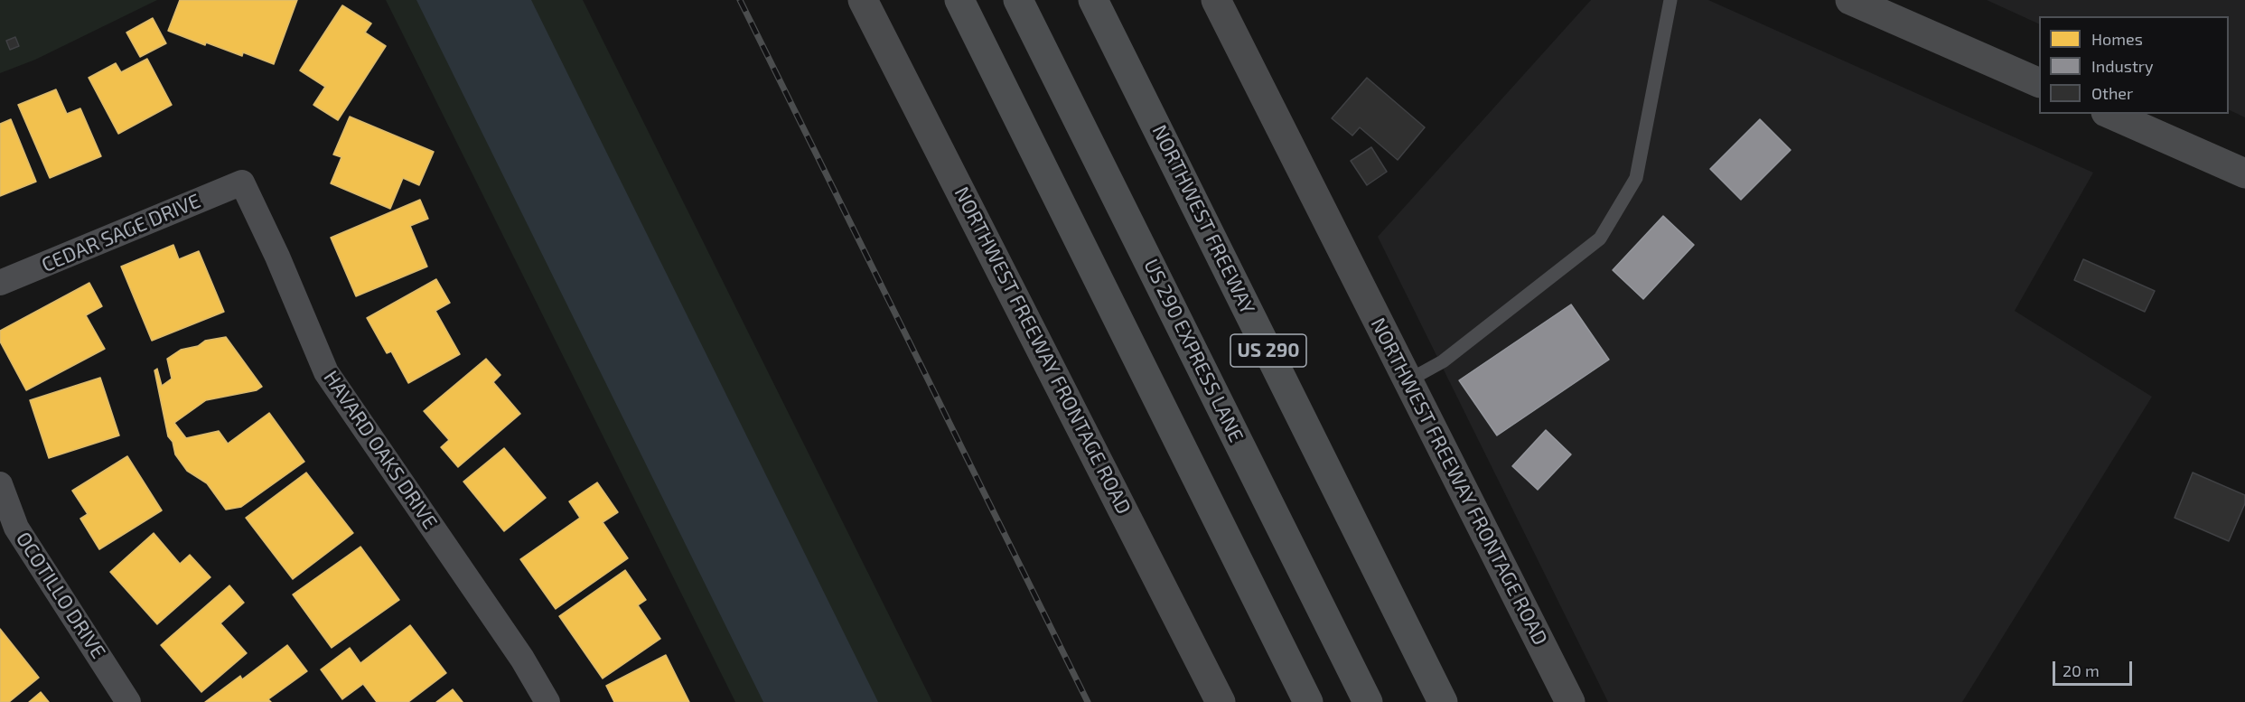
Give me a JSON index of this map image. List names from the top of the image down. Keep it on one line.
{"streets":{"highway":["NORTHWEST FREEWAY","US 290 EXPRESS LANE","US 290"],"main road":["NORTHWEST FREEWAY FRONTAGE ROAD"],"street":["CEDAR SAGE DRIVE","HAVARD OAKS DRIVE","OCOTILLO DRIVE"]},"crossings":[["CEDAR SAGE DRIVE","HAVARD OAKS DRIVE"]],"legend":["Homes","Industry","Other"],"scale_bar":"20 m"}
